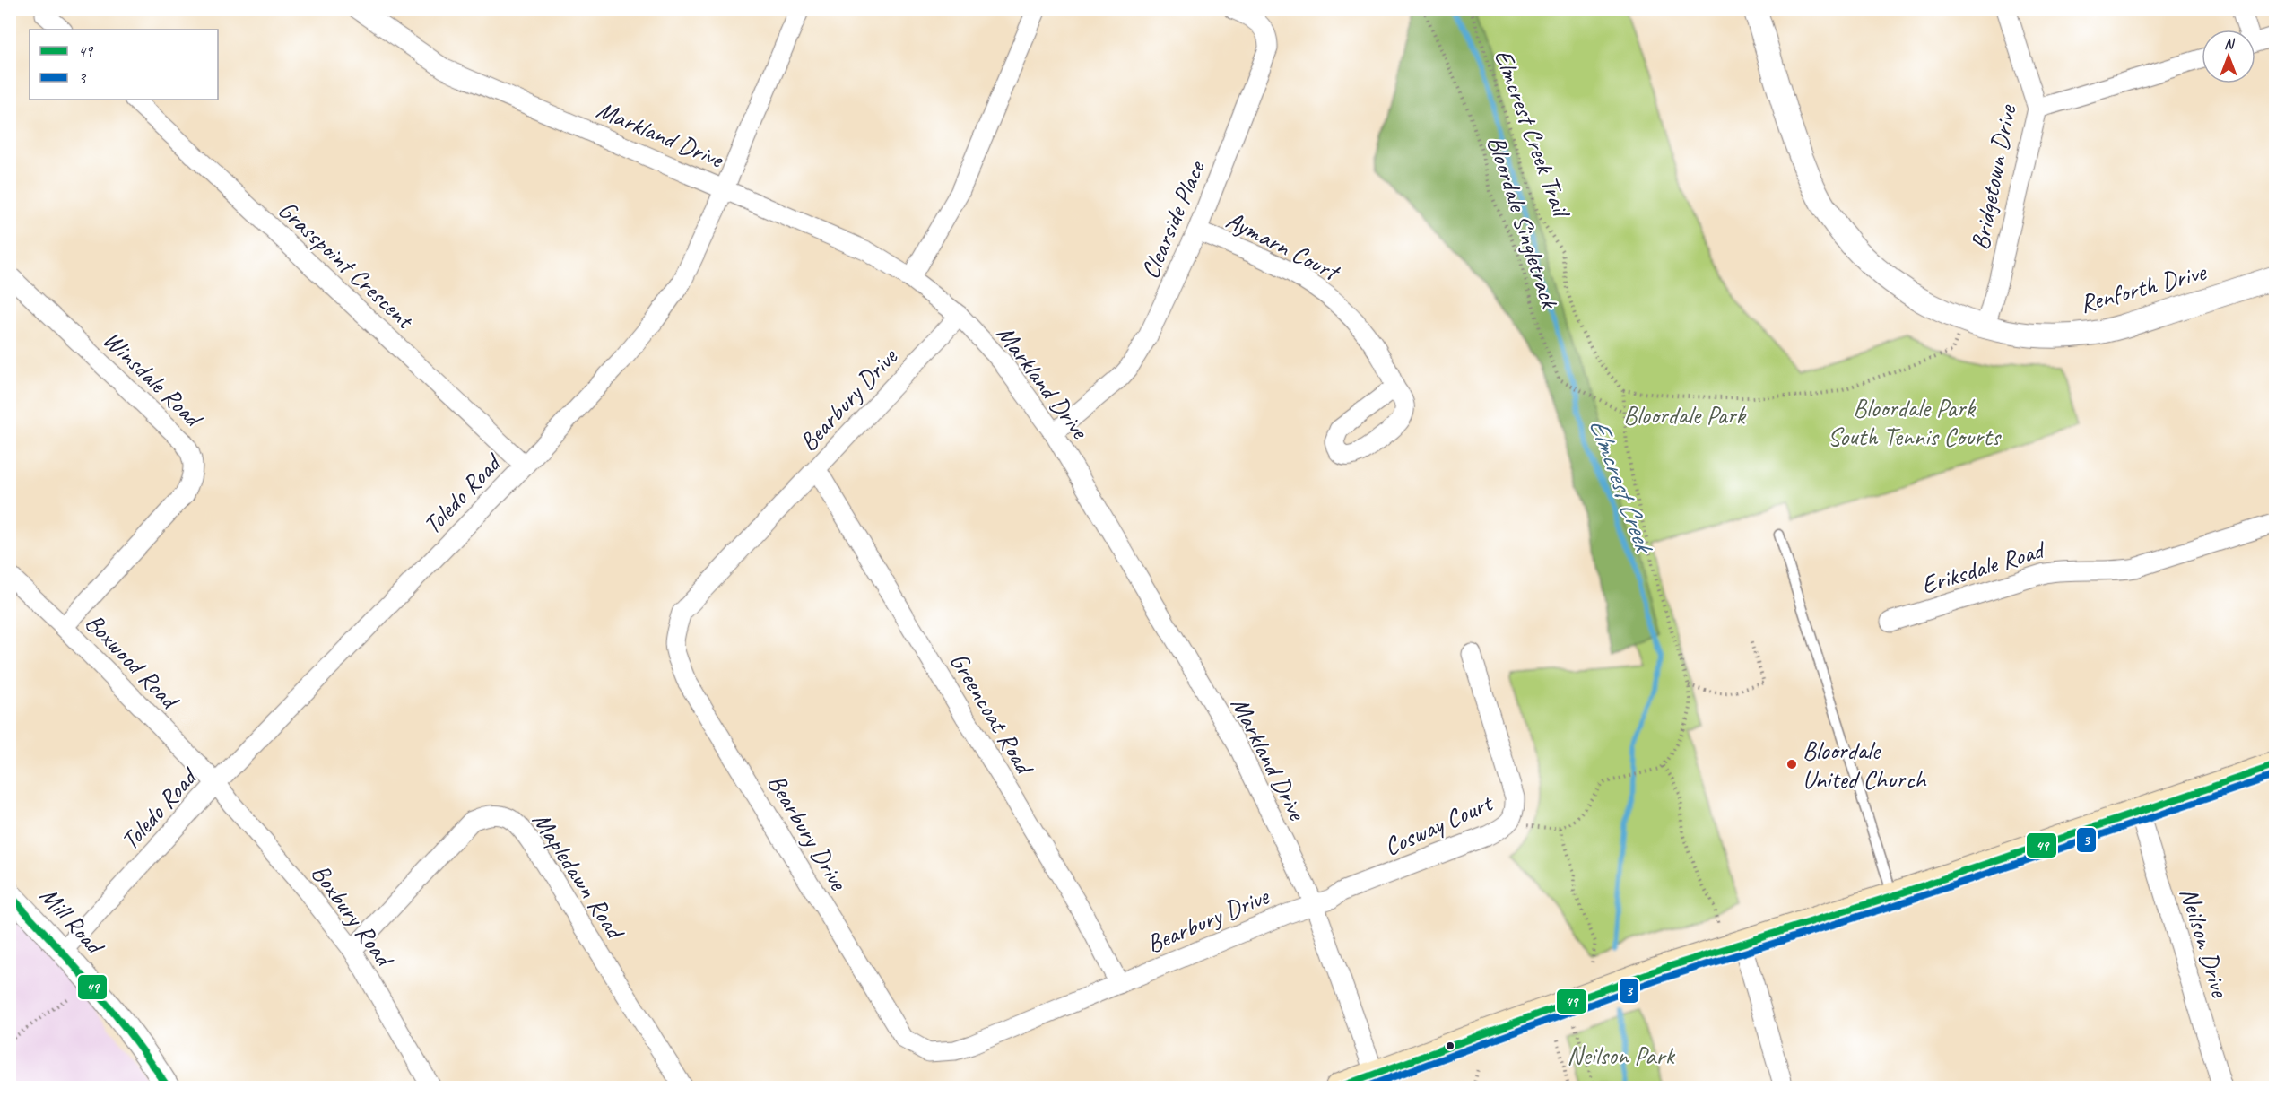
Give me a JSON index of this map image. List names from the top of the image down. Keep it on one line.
{"streets":{"street":["Markland Drive","Bridgetown Drive","Clearside Place","Aymarn Court","Grasspoint Crescent","Renforth Drive","Winsdale Road","Bearbury Drive","Toledo Road","Eriksdale Road","Boxwood Road","Greencoat Road","Cosway Court","Mapledawn Road","Boxbury Road","Mill Road","Neilson Drive"],"path":["Elmcrest Creek Trail","Bloordale Singletrack"]},"crossings":[["Markland Drive","Clearside Place"],["Markland Drive","Bearbury Drive"],["Markland Drive","Toledo Road"],["Markland Drive","Cosway Court"],["Bridgetown Drive","Renforth Drive"],["Clearside Place","Aymarn Court"],["Grasspoint Crescent","Toledo Road"],["Winsdale Road","Boxwood Road"],["Bearbury Drive","Greencoat Road"],["Bearbury Drive","Cosway Court"],["Toledo Road","Boxwood Road"],["Toledo Road","Boxbury Road"],["Toledo Road","Mill Road"],["Boxwood Road","Boxbury Road"],["Mapledawn Road","Boxbury Road"]],"water":["Elmcrest Creek"],"parks":["Bloordale Park South Tennis Courts","Bloordale Park","Neilson Park"],"places":["Bloordale United Church"],"lines":["transit line 49","transit line 3"],"legend":["49","3"],"north":"top"}
